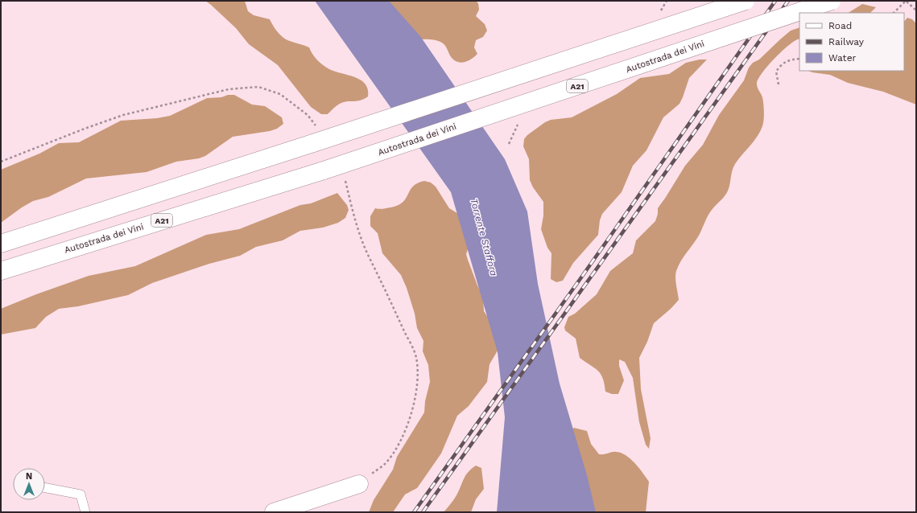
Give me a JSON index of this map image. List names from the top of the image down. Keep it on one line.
{"streets":{"main road":["Autostrada dei Vini","A21"]},"water":["Torrente Staffora"],"legend":["Road","Railway","Water"],"north":"top"}
